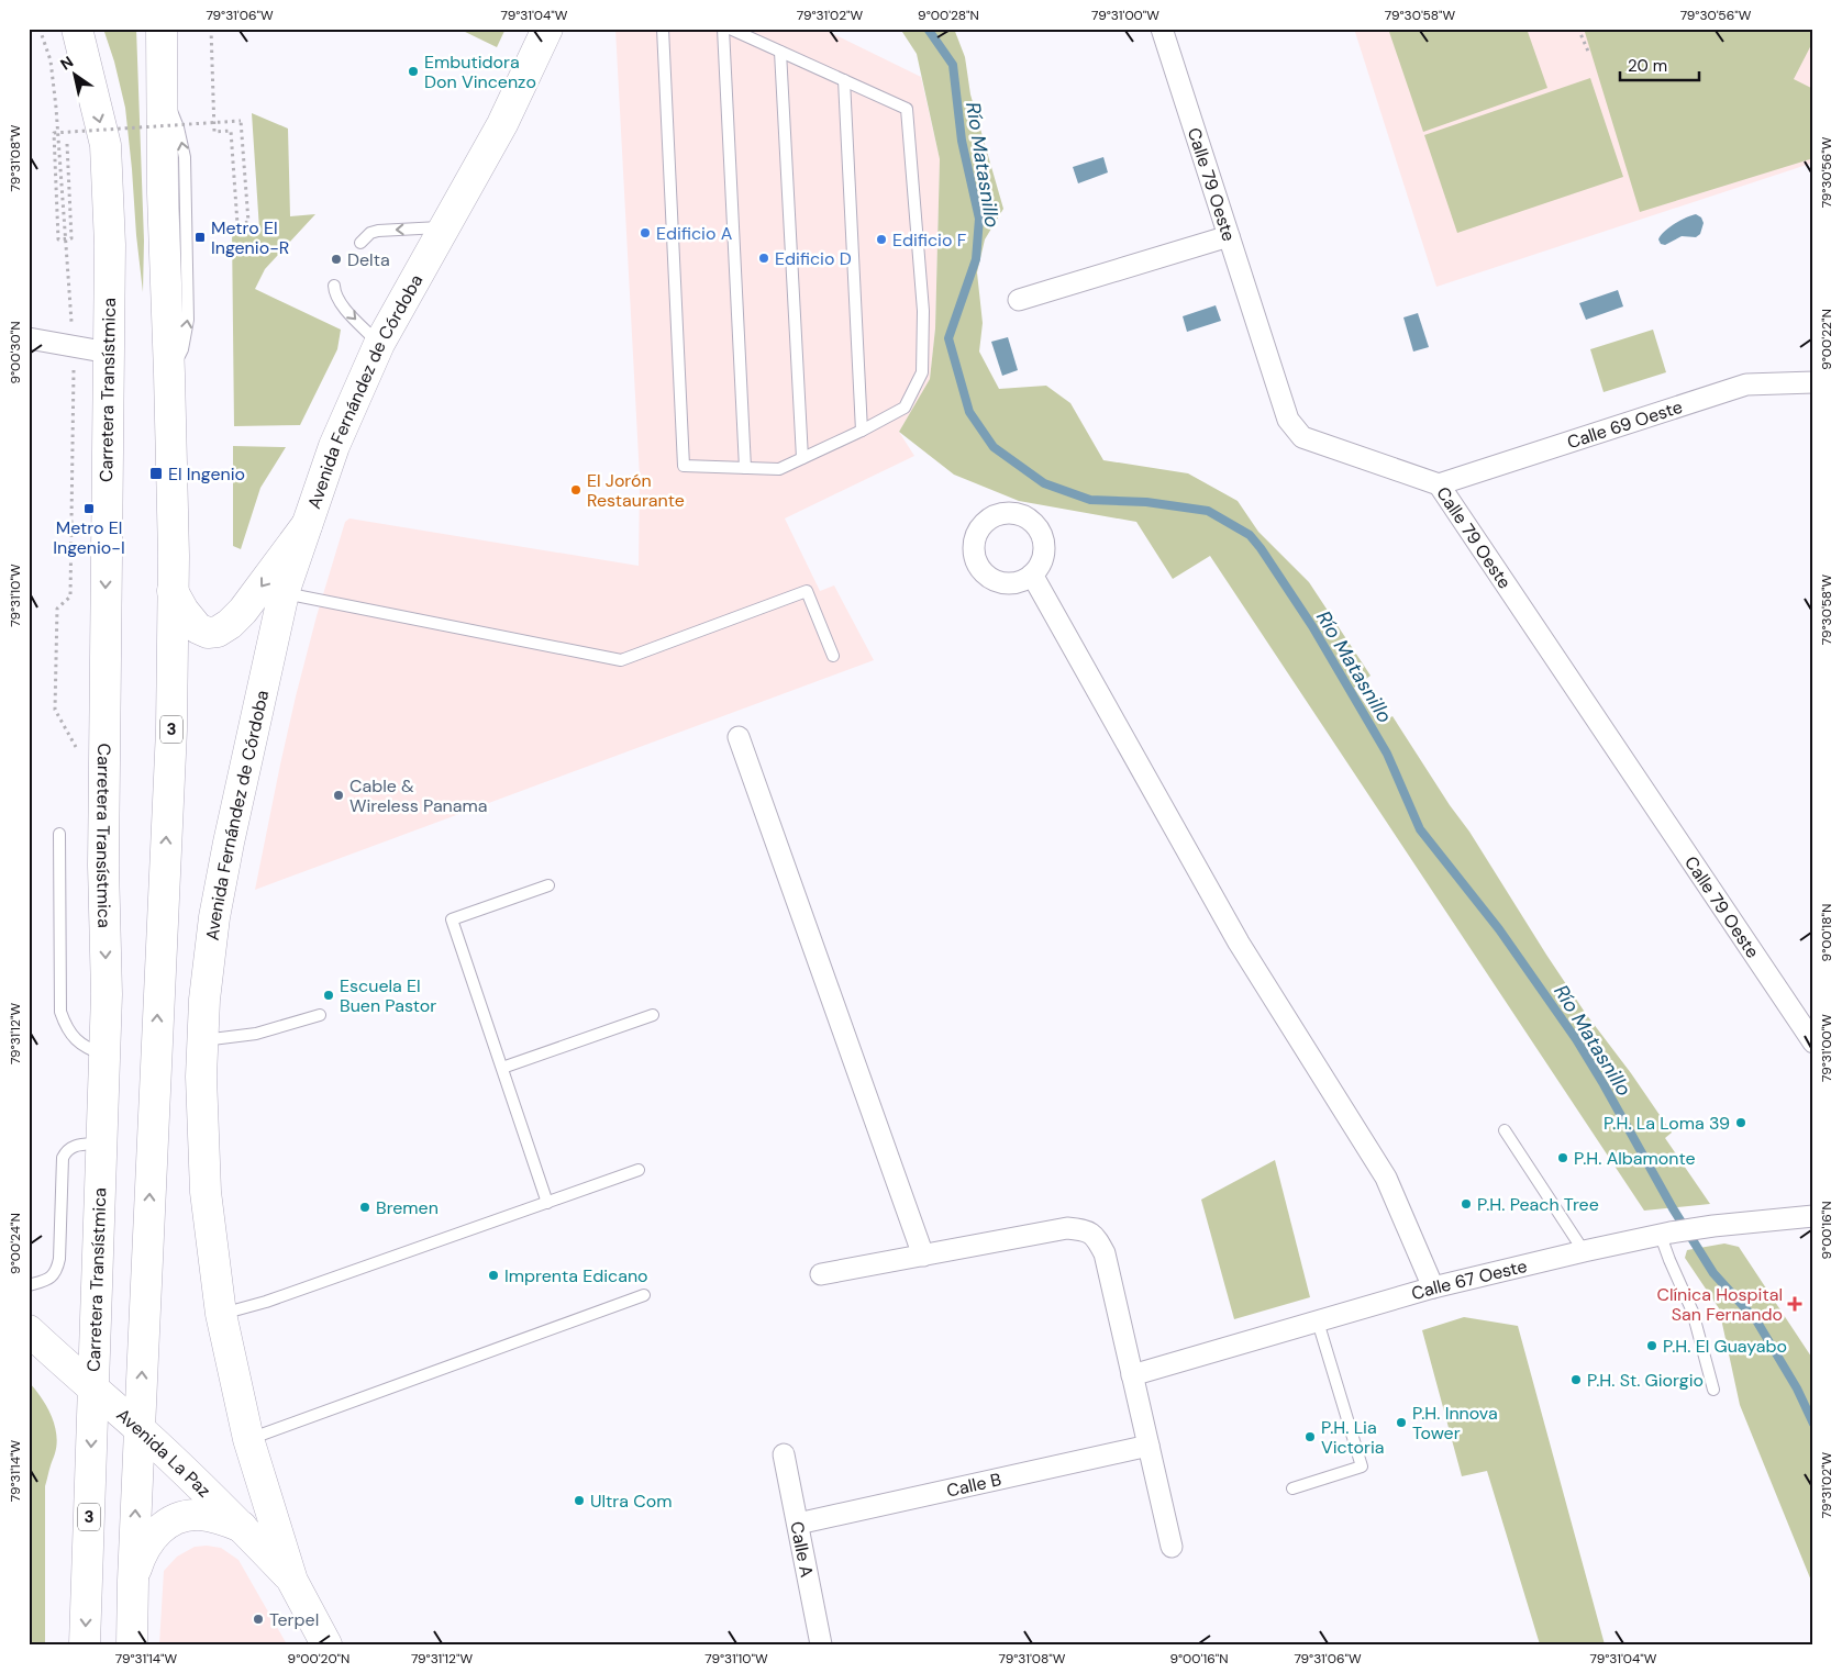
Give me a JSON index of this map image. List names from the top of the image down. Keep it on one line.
{"streets":{"main road":["Carretera Transístmica","Avenida Fernández de Córdoba","3","Avenida La Paz"],"street":["Calle 79 Oeste","Calle 69 Oeste","Calle 67 Oeste","Calle B","Calle A"]},"crossings":[["Calle 79 Oeste","Calle 69 Oeste"],["Carretera Transístmica","Avenida La Paz"],["Avenida Fernández de Córdoba","Avenida La Paz"],["3","Avenida La Paz"],["Calle B","Calle A"]],"water":["Río Matasnillo"],"places":{"other":["Embutidora Don Vincenzo","Edificio A","Edificio F","Edificio D","Delta","El Jorón Restaurante","Cable & Wireless Panama","Escuela El Buen Pastor","P.H. La Loma 39","P.H. Albamonte","P.H. Peach Tree","Bremen","Imprenta Edicano","P.H. El Guayabo","P.H. St. Giorgio","P.H. Innova Tower","P.H. Lia Victoria","Ultra Com","Terpel"],"transit":["Metro El Ingenio-R","El Ingenio","Metro El Ingenio-I"],"health":["Clínica Hospital San Fernando"]},"scale_bar":"20 m","north":"top left","coordinates":["79°31'06\"W","79°31'04\"W","79°31'02\"W","9°00'28\"N","79°31'00\"W","79°30'58\"W","79°30'56\"W","79°31'08\"W","9°00'22\"N","9°00'30\"N","79°31'10\"W","9°00'18\"N","79°31'12\"W","9°00'16\"N","9°00'24\"N","79°31'14\"W","9°00'20\"N"]}
